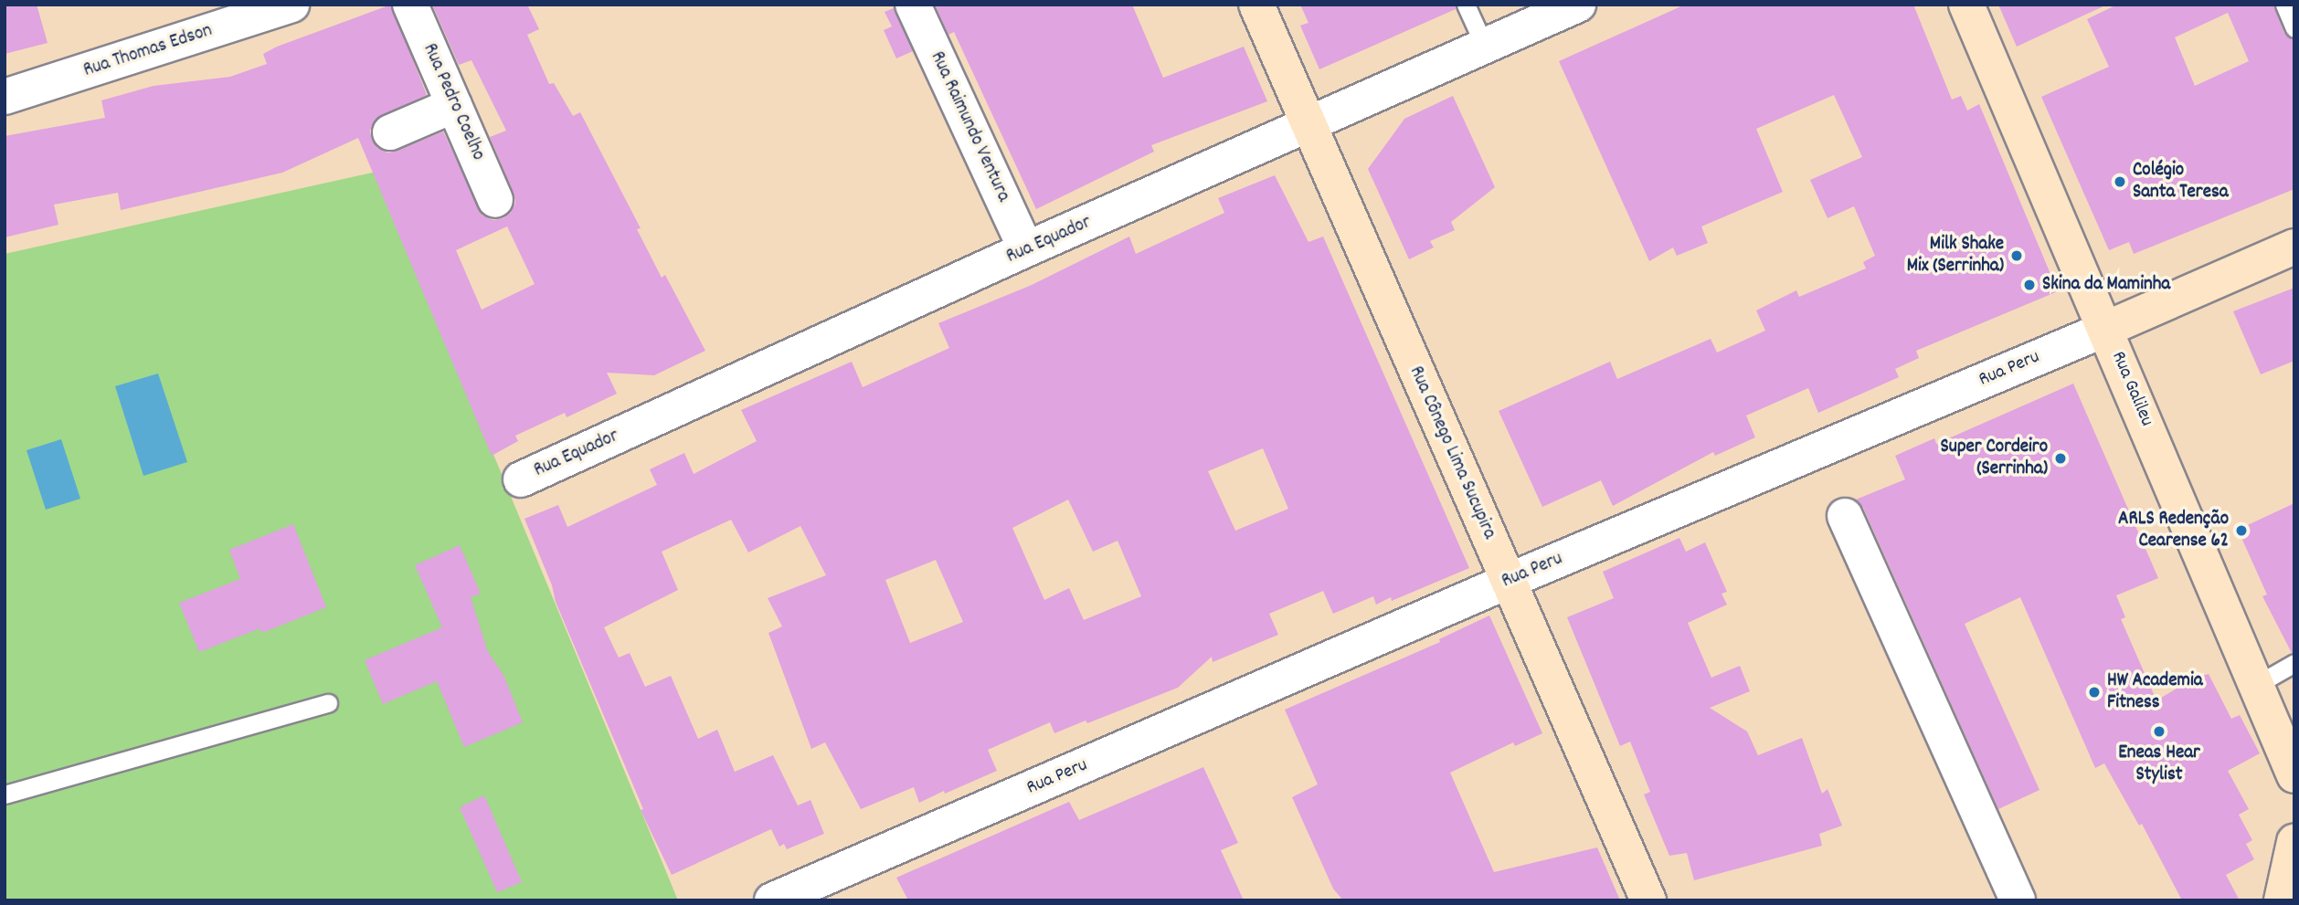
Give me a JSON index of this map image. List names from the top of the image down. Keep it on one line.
{"streets":{"street":["Rua Thomas Edson","Rua Pedro Coelho","Rua Raimundo Ventura","Rua Equador","Rua Peru","Rua Galileu","Rua Cônego Lima Sucupira"]},"crossings":[["Rua Raimundo Ventura","Rua Equador"],["Rua Equador","Rua Cônego Lima Sucupira"],["Rua Peru","Rua Galileu"],["Rua Peru","Rua Cônego Lima Sucupira"]],"places":["Colégio Santa Teresa","Milk Shake Mix (Serrinha)","Skina da Maminha","Super Cordeiro (Serrinha)","ARLS Redenção Cearense 62","HW Academia Fitness","Eneas Hear Stylist"]}
